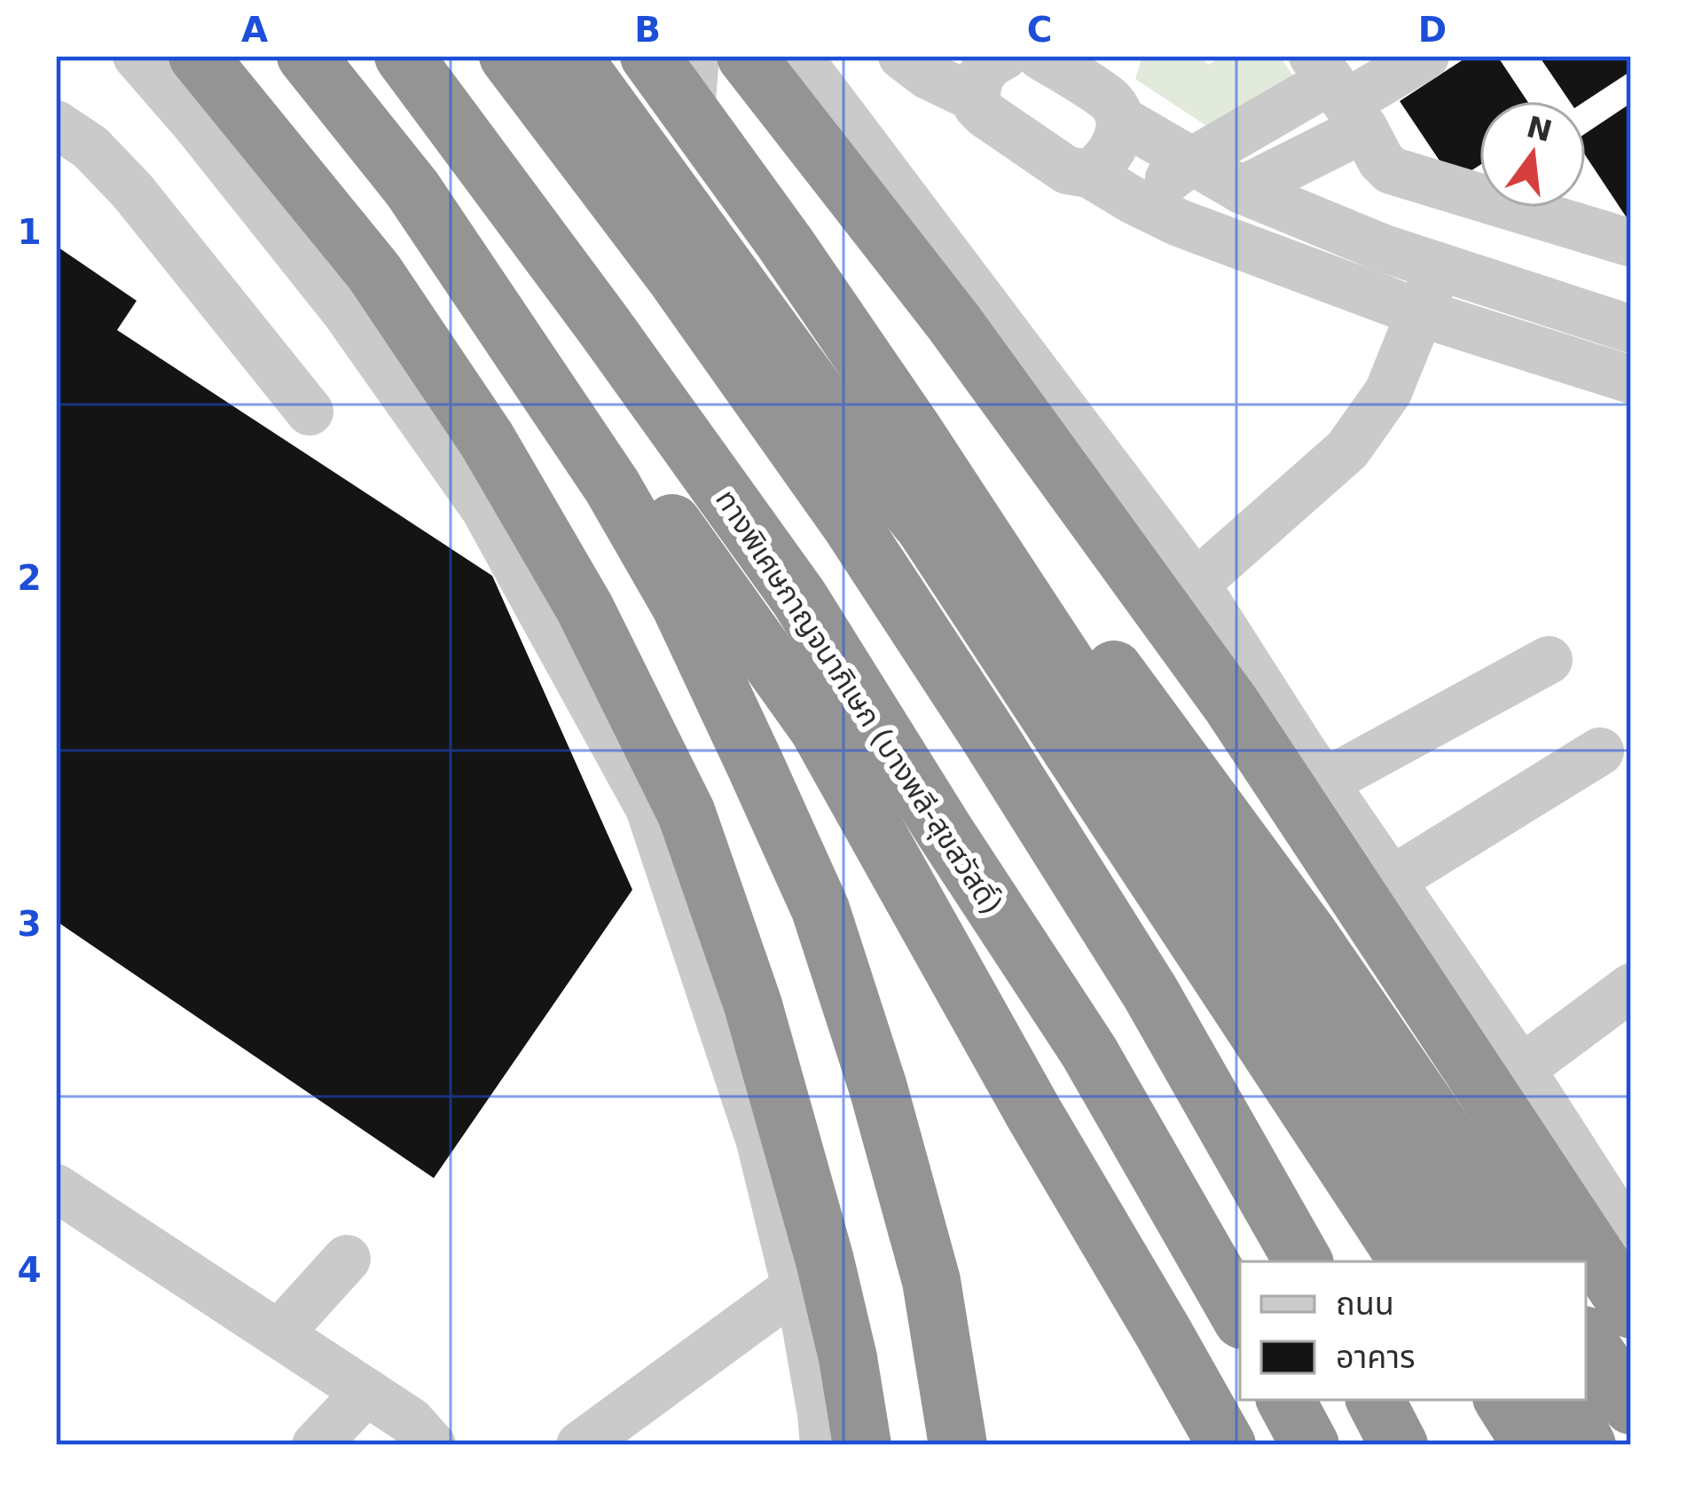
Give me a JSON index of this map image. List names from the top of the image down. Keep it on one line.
{"streets":{"highway":["ทางพิเศษกาญจนาภิเษก (บางพลี-สุขสวัสดิ์)"]},"legend":["ถนน","อาคาร"],"north":"top","grid":{"columns":["A","B","C","D"],"rows":["1","2","3","4"]}}
